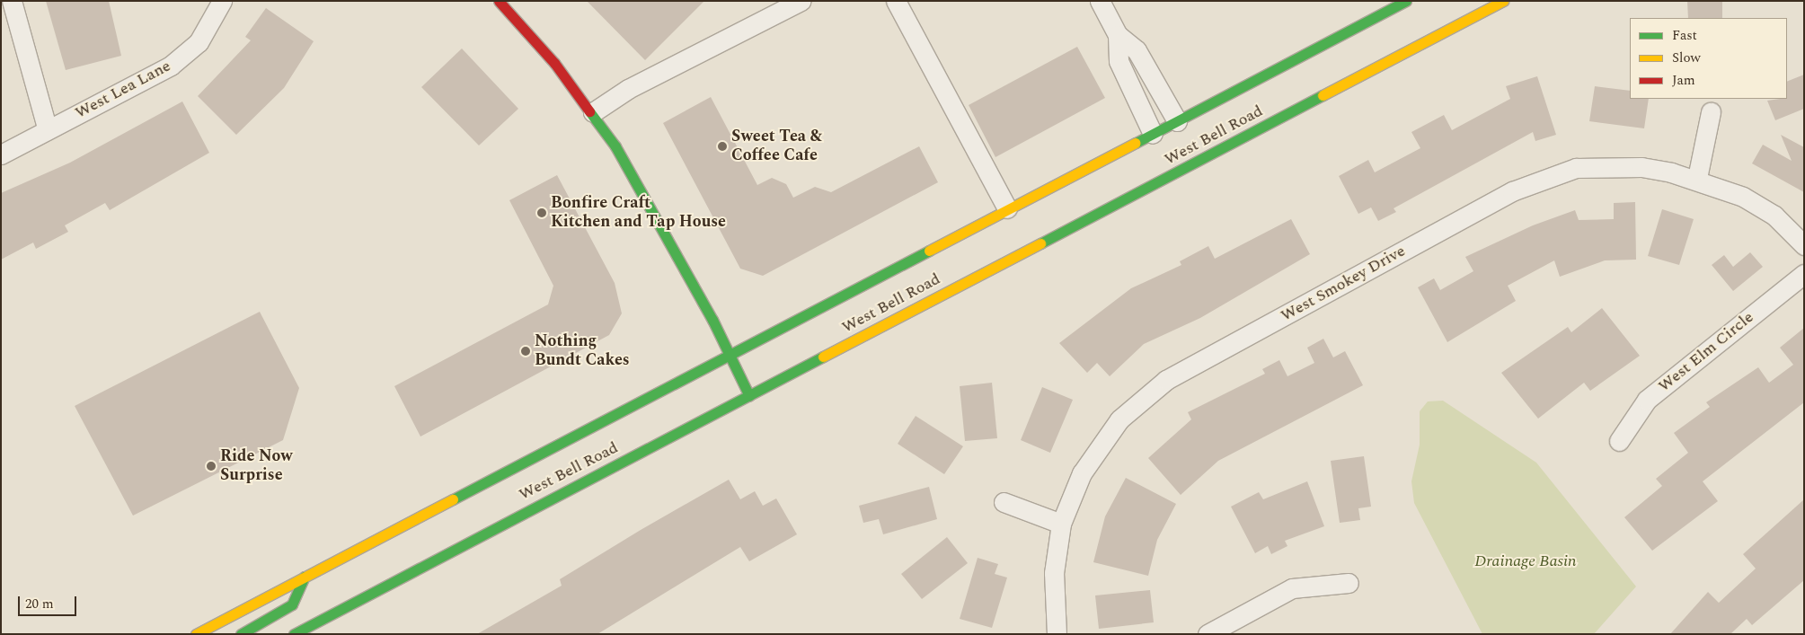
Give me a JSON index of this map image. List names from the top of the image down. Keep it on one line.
{"streets":{"main road":["West Bell Road"],"street":["West Lea Lane","West Smokey Drive","West Elm Circle"]},"parks":["Drainage Basin"],"places":["Sweet Tea & Coffee Cafe","Bonfire Craft Kitchen and Tap House","Nothing Bundt Cakes","Ride Now Surprise"],"legend":["Fast","Slow","Jam"],"scale_bar":"20 m"}
